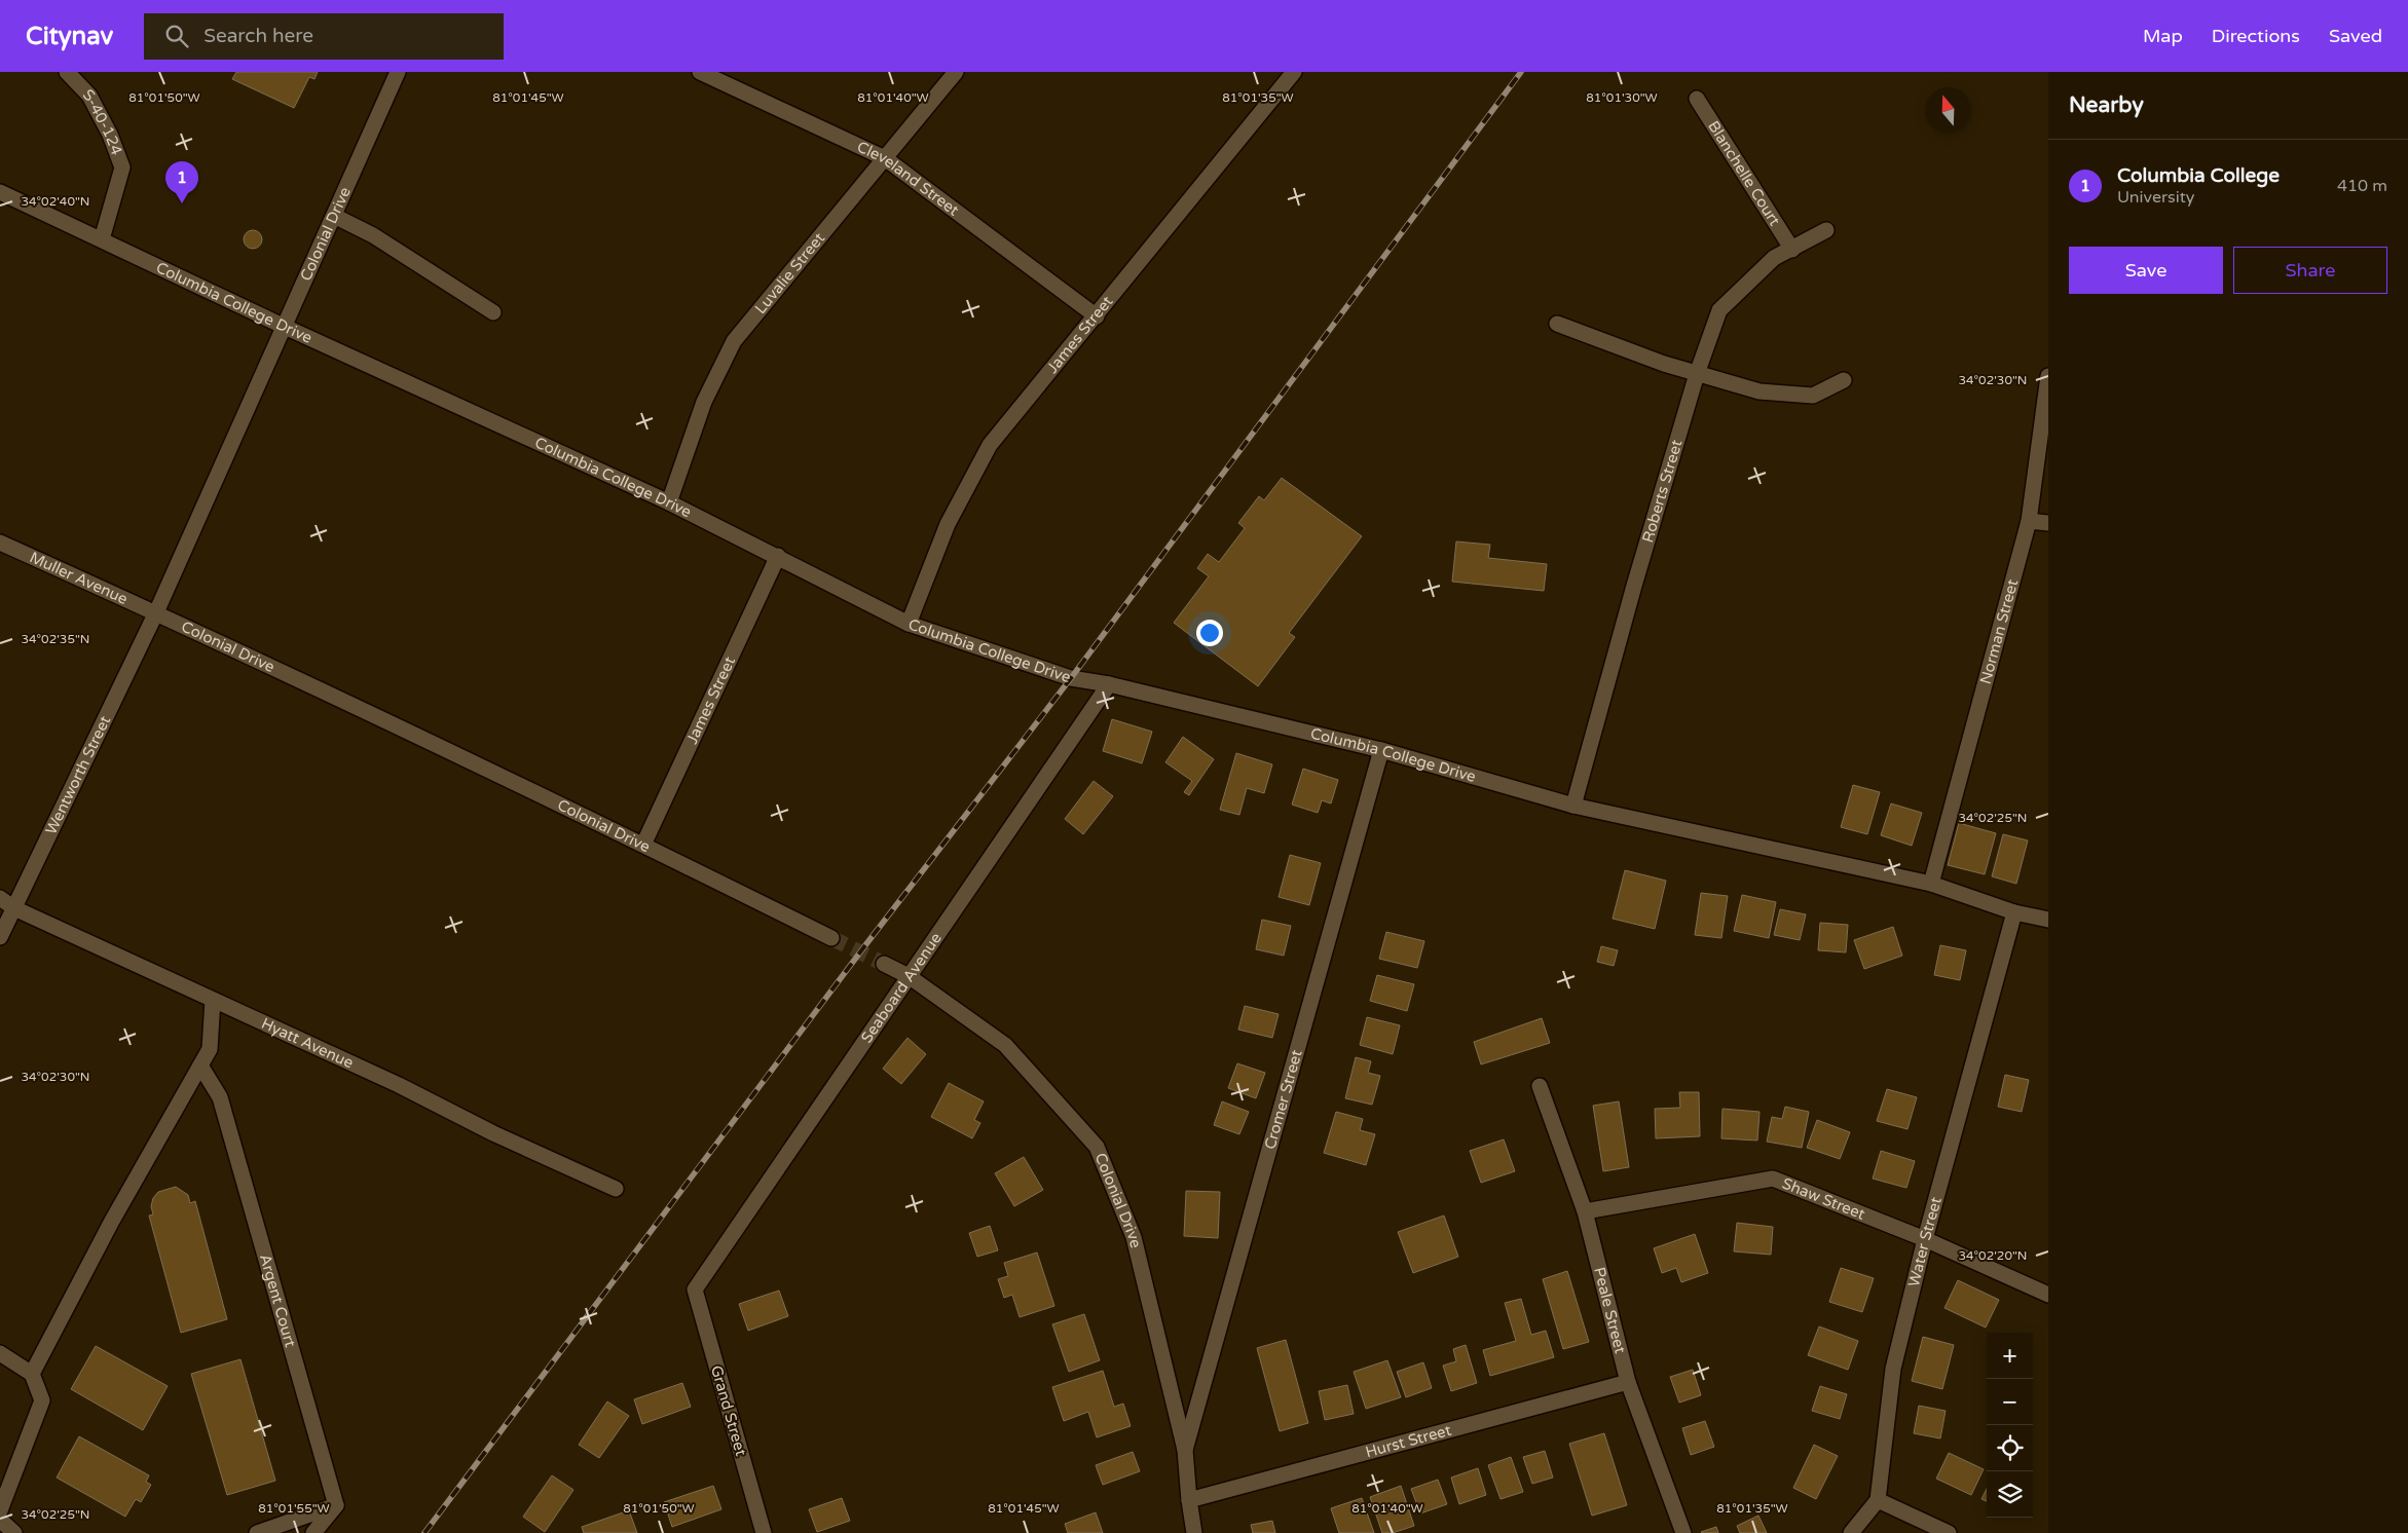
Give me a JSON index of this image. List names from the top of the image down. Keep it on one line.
{"streets":{"street":["S-40-124","Blanchelle Court","Cleveland Street","Colonial Drive","Luvalie Street","Columbia College Drive","James Street","Roberts Street","Muller Avenue","Norman Street","Wentworth Street","Seaboard Avenue","Hyatt Avenue","Cromer Street","Shaw Street","Water Street","Argent Court","Peale Street","Grand Street","Hurst Street"]},"crossings":[["S-40-124","Columbia College Drive"],["Blanchelle Court","Roberts Street"],["Cleveland Street","Luvalie Street"],["Cleveland Street","James Street"],["Colonial Drive","Columbia College Drive"],["Colonial Drive","James Street"],["Colonial Drive","Muller Avenue"],["Colonial Drive","Wentworth Street"],["Colonial Drive","Seaboard Avenue"],["Colonial Drive","Cromer Street"],["Colonial Drive","Hurst Street"],["Luvalie Street","Columbia College Drive"],["Columbia College Drive","James Street"],["Columbia College Drive","Roberts Street"],["Columbia College Drive","Norman Street"],["Columbia College Drive","Seaboard Avenue"],["Columbia College Drive","Cromer Street"],["Columbia College Drive","Water Street"],["Muller Avenue","Wentworth Street"],["Wentworth Street","Hyatt Avenue"],["Seaboard Avenue","Grand Street"],["Shaw Street","Water Street"],["Shaw Street","Peale Street"],["Peale Street","Hurst Street"]],"north":"top","page":{"header":"Citynav","search":"Search here","nav":["Map","Directions","Saved"],"heading":"Nearby","list":[{"mark":"1","name":"Columbia College","note":"University","value":"410 m"}],"pins":"1","buttons":["Save","Share"],"map_buttons":["+","−"]},"coordinates":["81°01'50\"W","81°01'45\"W","81°01'40\"W","81°01'35\"W","81°01'30\"W","34°02'40\"N","34°02'30\"N","34°02'35\"N","34°02'25\"N","34°02'20\"N","81°01'55\"W"]}
